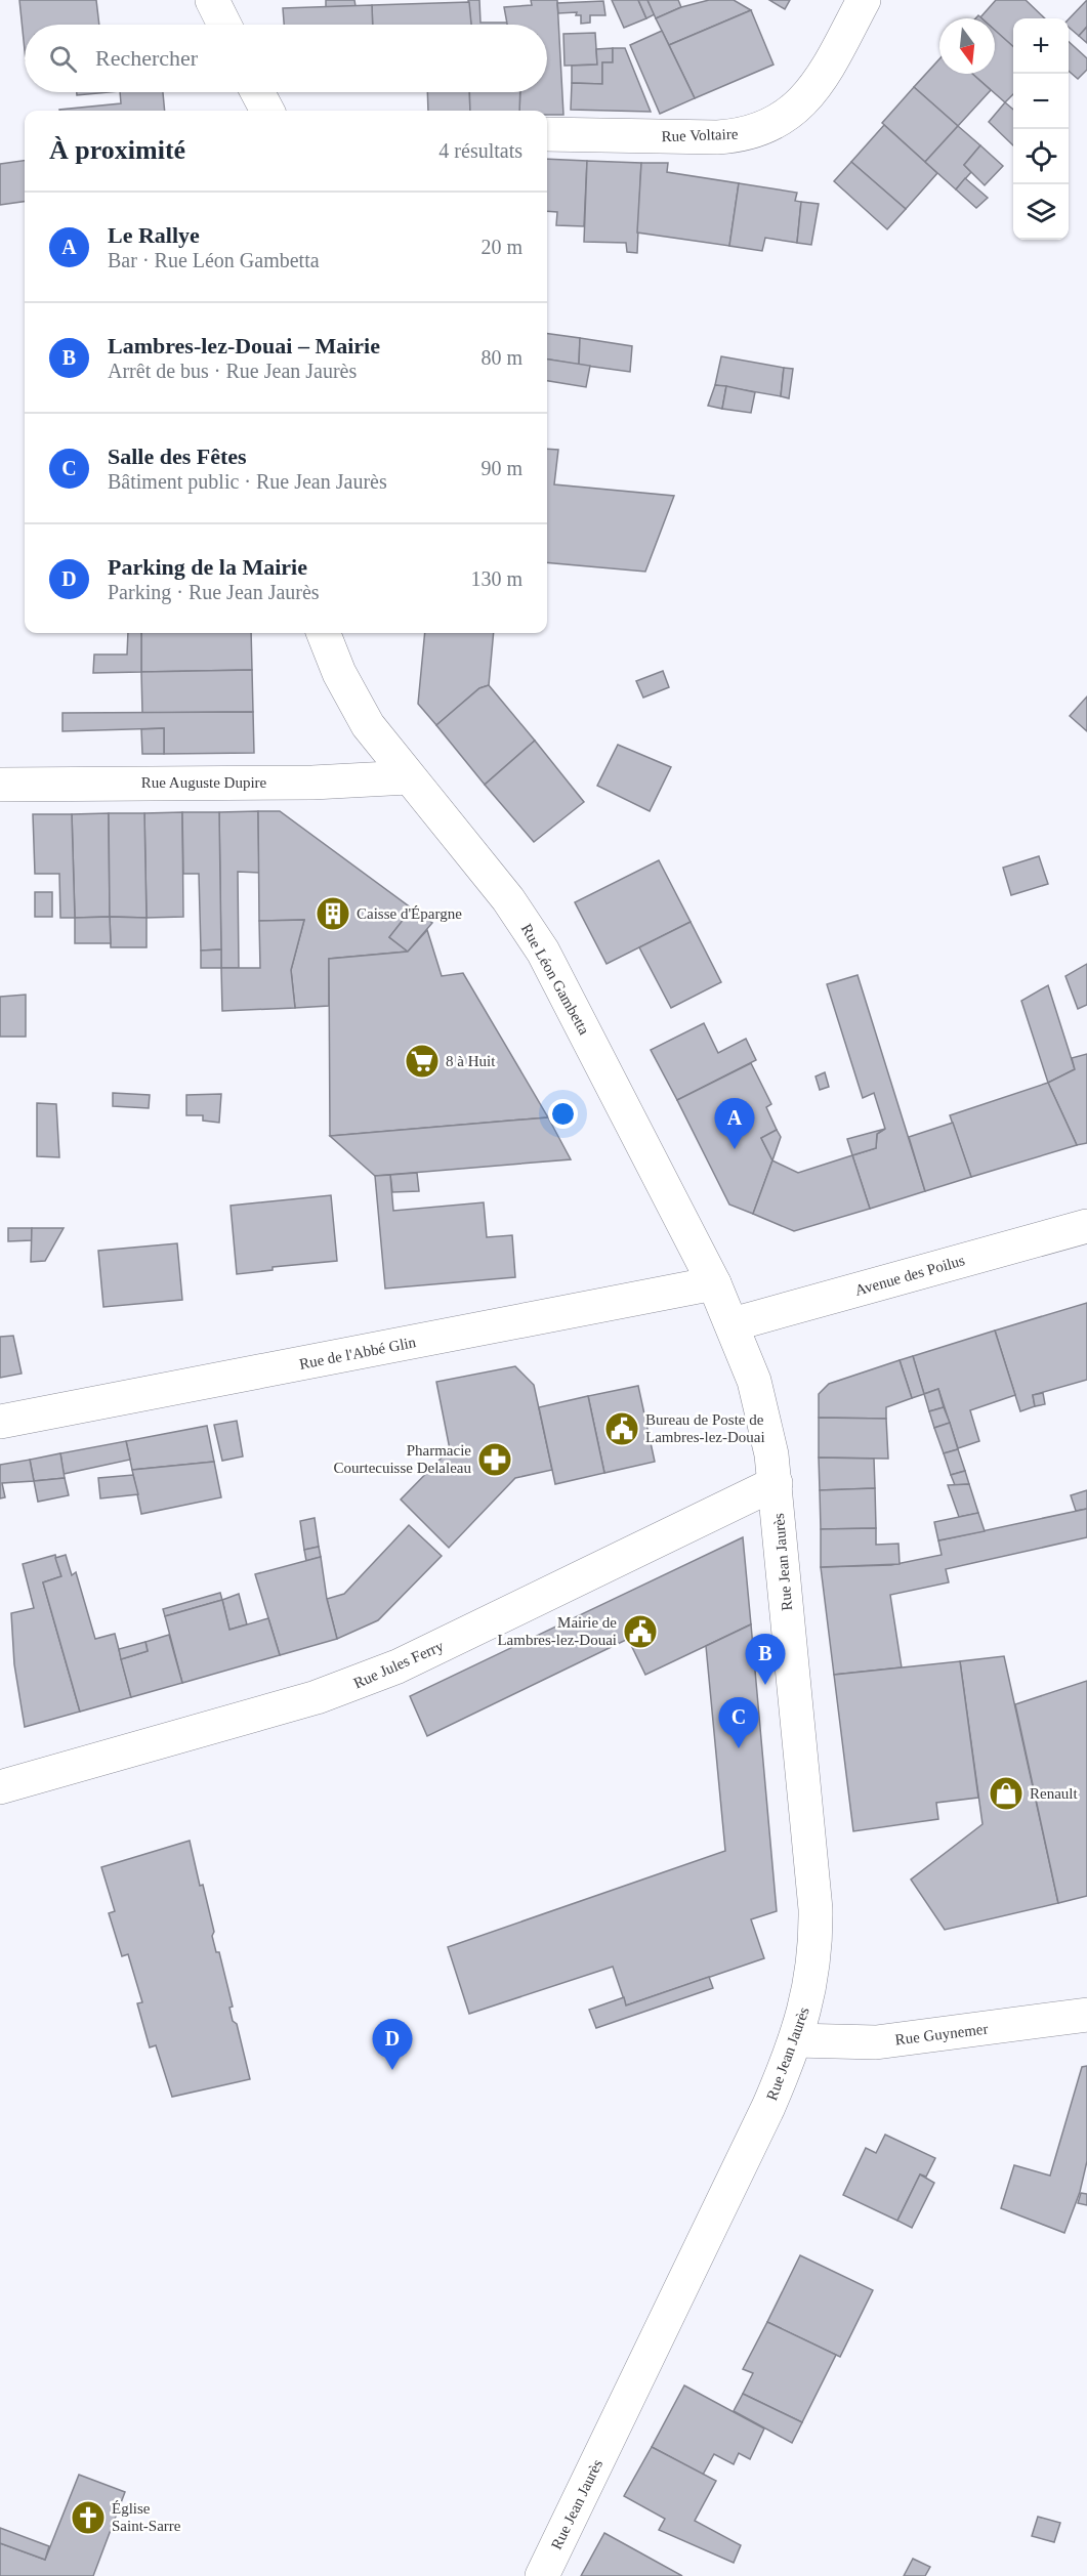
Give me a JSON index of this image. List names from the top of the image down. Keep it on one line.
{"streets":{"street":["Rue Voltaire","Rue Auguste Dupire","Rue Léon Gambetta","Avenue des Poilus","Rue de l'Abbé Glin","Rue Jean Jaurès","Rue Jules Ferry","Rue Guynemer"]},"crossings":[["Rue Auguste Dupire","Rue Léon Gambetta"],["Rue Léon Gambetta","Avenue des Poilus"],["Rue Léon Gambetta","Rue de l'Abbé Glin"],["Rue Léon Gambetta","Rue Jean Jaurès"],["Avenue des Poilus","Rue Jean Jaurès"],["Rue Jean Jaurès","Rue Jules Ferry"],["Rue Jean Jaurès","Rue Guynemer"]],"places":{"building":["Caisse d'Épargne"],"supermarket":["8 à Huit"],"public building":["Bureau de Poste de Lambres-lez-Douai","Mairie de Lambres-lez-Douai"],"pharmacy":["Pharmacie Courtecuisse Delaleau"],"shop":["Renault"],"church":["Église Saint-Sarre"]},"north":"bottom","page":{"map_buttons":["+","−"],"search":"Rechercher","heading":["À proximité","4 résultats"],"list":[{"mark":"A","name":"Le Rallye","note":"Bar · Rue Léon Gambetta","value":"20 m"},{"mark":"B","name":"Lambres-lez-Douai – Mairie","note":"Arrêt de bus · Rue Jean Jaurès","value":"80 m"},{"mark":"C","name":"Salle des Fêtes","note":"Bâtiment public · Rue Jean Jaurès","value":"90 m"},{"mark":"D","name":"Parking de la Mairie","note":"Parking · Rue Jean Jaurès","value":"130 m"}],"pins":["A","B","C","D"]}}
